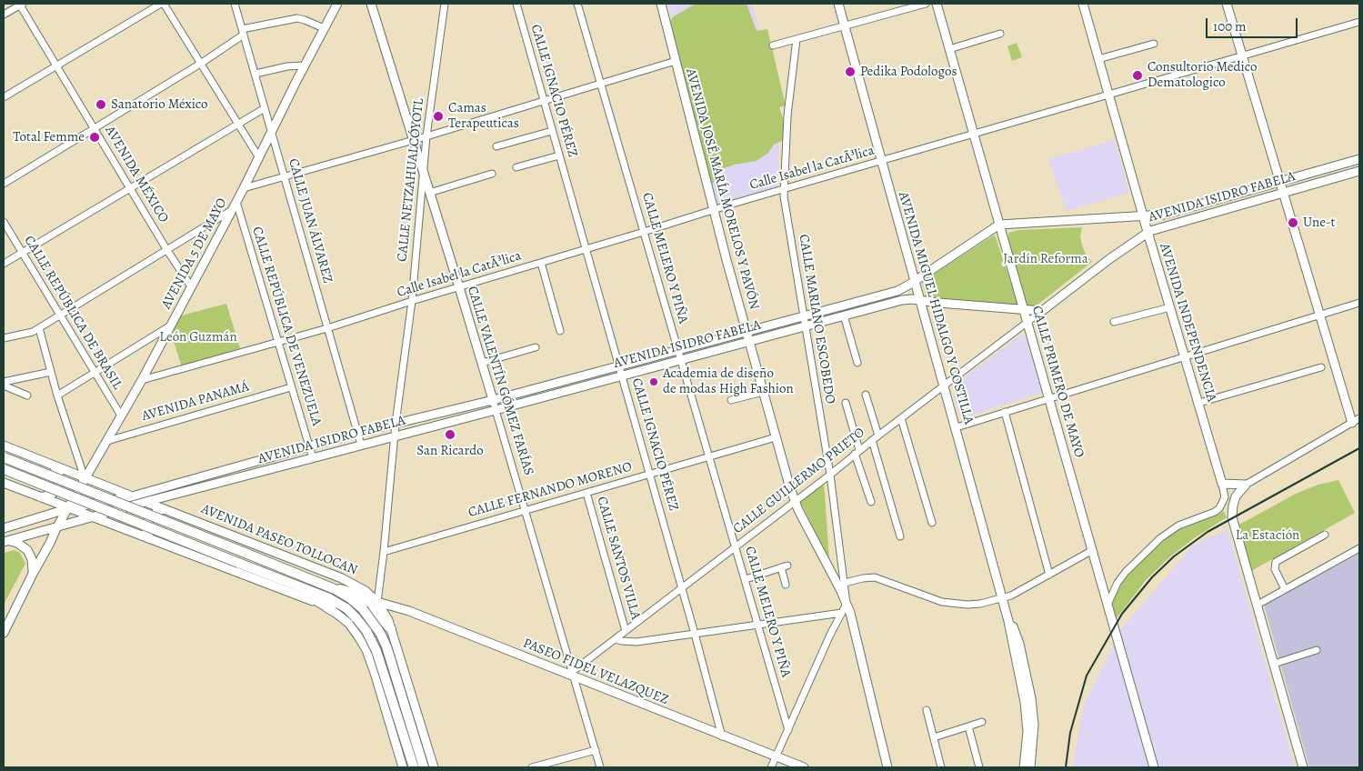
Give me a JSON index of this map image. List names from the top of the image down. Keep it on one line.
{"streets":{"highway":["AVENIDA PASEO TOLLOCAN"],"main road":["AVENIDA JOSÉ MARÍA MORELOS Y PAVÓN","AVENIDA ISIDRO FABELA","AVENIDA 5 DE MAYO","AVENIDA MIGUEL HIDALGO Y COSTILLA","AVENIDA INDEPENDENCIA","CALLE VALENTÍN GÓMEZ FARÍAS","CALLE PRIMERO DE MAYO","PASEO FIDEL VELAZQUEZ"],"street":["CALLE IGNACIO PÉREZ","Calle Isabel la CatÃ³lica","AVENIDA MÉXICO","CALLE NETZAHUALCÓYOTL","CALLE JUAN ÁLVAREZ","CALLE MELERO Y PIÑA","CALLE REPÚBLICA DE BRASIL","CALLE MARIANO ESCOBEDO","CALLE REPÚBLICA DE VENEZUELA","AVENIDA PANAMÁ","CALLE GUILLERMO PRIETO","CALLE FERNANDO MORENO","CALLE SANTOS VILLA"]},"crossings":[["CALLE IGNACIO PÉREZ","Calle Isabel la CatÃ³lica"],["CALLE IGNACIO PÉREZ","AVENIDA ISIDRO FABELA"],["CALLE IGNACIO PÉREZ","CALLE GUILLERMO PRIETO"],["CALLE IGNACIO PÉREZ","CALLE FERNANDO MORENO"],["CALLE IGNACIO PÉREZ","PASEO FIDEL VELAZQUEZ"],["Calle Isabel la CatÃ³lica","CALLE NETZAHUALCÓYOTL"],["Calle Isabel la CatÃ³lica","AVENIDA JOSÉ MARÍA MORELOS Y PAVÓN"],["Calle Isabel la CatÃ³lica","CALLE JUAN ÁLVAREZ"],["Calle Isabel la CatÃ³lica","AVENIDA 5 DE MAYO"],["Calle Isabel la CatÃ³lica","CALLE MELERO Y PIÑA"],["Calle Isabel la CatÃ³lica","AVENIDA MIGUEL HIDALGO Y COSTILLA"],["Calle Isabel la CatÃ³lica","CALLE MARIANO ESCOBEDO"],["Calle Isabel la CatÃ³lica","AVENIDA INDEPENDENCIA"],["Calle Isabel la CatÃ³lica","CALLE REPÚBLICA DE VENEZUELA"],["Calle Isabel la CatÃ³lica","CALLE VALENTÍN GÓMEZ FARÍAS"],["Calle Isabel la CatÃ³lica","CALLE PRIMERO DE MAYO"],["AVENIDA MÉXICO","AVENIDA 5 DE MAYO"],["CALLE NETZAHUALCÓYOTL","AVENIDA ISIDRO FABELA"],["CALLE NETZAHUALCÓYOTL","CALLE VALENTÍN GÓMEZ FARÍAS"],["CALLE NETZAHUALCÓYOTL","CALLE FERNANDO MORENO"],["CALLE NETZAHUALCÓYOTL","AVENIDA PASEO TOLLOCAN"],["CALLE NETZAHUALCÓYOTL","PASEO FIDEL VELAZQUEZ"],["AVENIDA JOSÉ MARÍA MORELOS Y PAVÓN","AVENIDA ISIDRO FABELA"],["AVENIDA JOSÉ MARÍA MORELOS Y PAVÓN","CALLE MARIANO ESCOBEDO"],["AVENIDA JOSÉ MARÍA MORELOS Y PAVÓN","CALLE GUILLERMO PRIETO"],["AVENIDA JOSÉ MARÍA MORELOS Y PAVÓN","CALLE FERNANDO MORENO"],["AVENIDA ISIDRO FABELA","CALLE JUAN ÁLVAREZ"],["AVENIDA ISIDRO FABELA","AVENIDA 5 DE MAYO"],["AVENIDA ISIDRO FABELA","CALLE MELERO Y PIÑA"],["AVENIDA ISIDRO FABELA","AVENIDA MIGUEL HIDALGO Y COSTILLA"],["AVENIDA ISIDRO FABELA","CALLE MARIANO ESCOBEDO"],["AVENIDA ISIDRO FABELA","AVENIDA INDEPENDENCIA"],["AVENIDA ISIDRO FABELA","CALLE REPÚBLICA DE VENEZUELA"],["AVENIDA ISIDRO FABELA","CALLE VALENTÍN GÓMEZ FARÍAS"],["AVENIDA ISIDRO FABELA","CALLE PRIMERO DE MAYO"],["AVENIDA ISIDRO FABELA","CALLE GUILLERMO PRIETO"],["AVENIDA ISIDRO FABELA","AVENIDA PASEO TOLLOCAN"],["CALLE JUAN ÁLVAREZ","AVENIDA 5 DE MAYO"],["AVENIDA 5 DE MAYO","CALLE REPÚBLICA DE BRASIL"],["AVENIDA 5 DE MAYO","CALLE REPÚBLICA DE VENEZUELA"],["AVENIDA 5 DE MAYO","AVENIDA PANAMÁ"],["AVENIDA 5 DE MAYO","AVENIDA PASEO TOLLOCAN"],["CALLE MELERO Y PIÑA","CALLE GUILLERMO PRIETO"],["CALLE MELERO Y PIÑA","CALLE FERNANDO MORENO"],["AVENIDA MIGUEL HIDALGO Y COSTILLA","CALLE GUILLERMO PRIETO"],["CALLE MARIANO ESCOBEDO","CALLE GUILLERMO PRIETO"],["CALLE REPÚBLICA DE VENEZUELA","AVENIDA PANAMÁ"],["CALLE VALENTÍN GÓMEZ FARÍAS","CALLE GUILLERMO PRIETO"],["CALLE VALENTÍN GÓMEZ FARÍAS","CALLE FERNANDO MORENO"],["CALLE VALENTÍN GÓMEZ FARÍAS","PASEO FIDEL VELAZQUEZ"],["CALLE PRIMERO DE MAYO","CALLE GUILLERMO PRIETO"],["CALLE GUILLERMO PRIETO","CALLE SANTOS VILLA"],["CALLE GUILLERMO PRIETO","PASEO FIDEL VELAZQUEZ"],["CALLE FERNANDO MORENO","CALLE SANTOS VILLA"],["AVENIDA PASEO TOLLOCAN","PASEO FIDEL VELAZQUEZ"]],"parks":["Jardín Reforma","León Guzmán","La Estación"],"places":["Pedika Podologos","Consultorio Medico Dematologico","Sanatorio México","Camas Terapeuticas","Total Femme","Une-t","Academia de diseño de modas High Fashion","San Ricardo"],"scale_bar":"100 m"}
